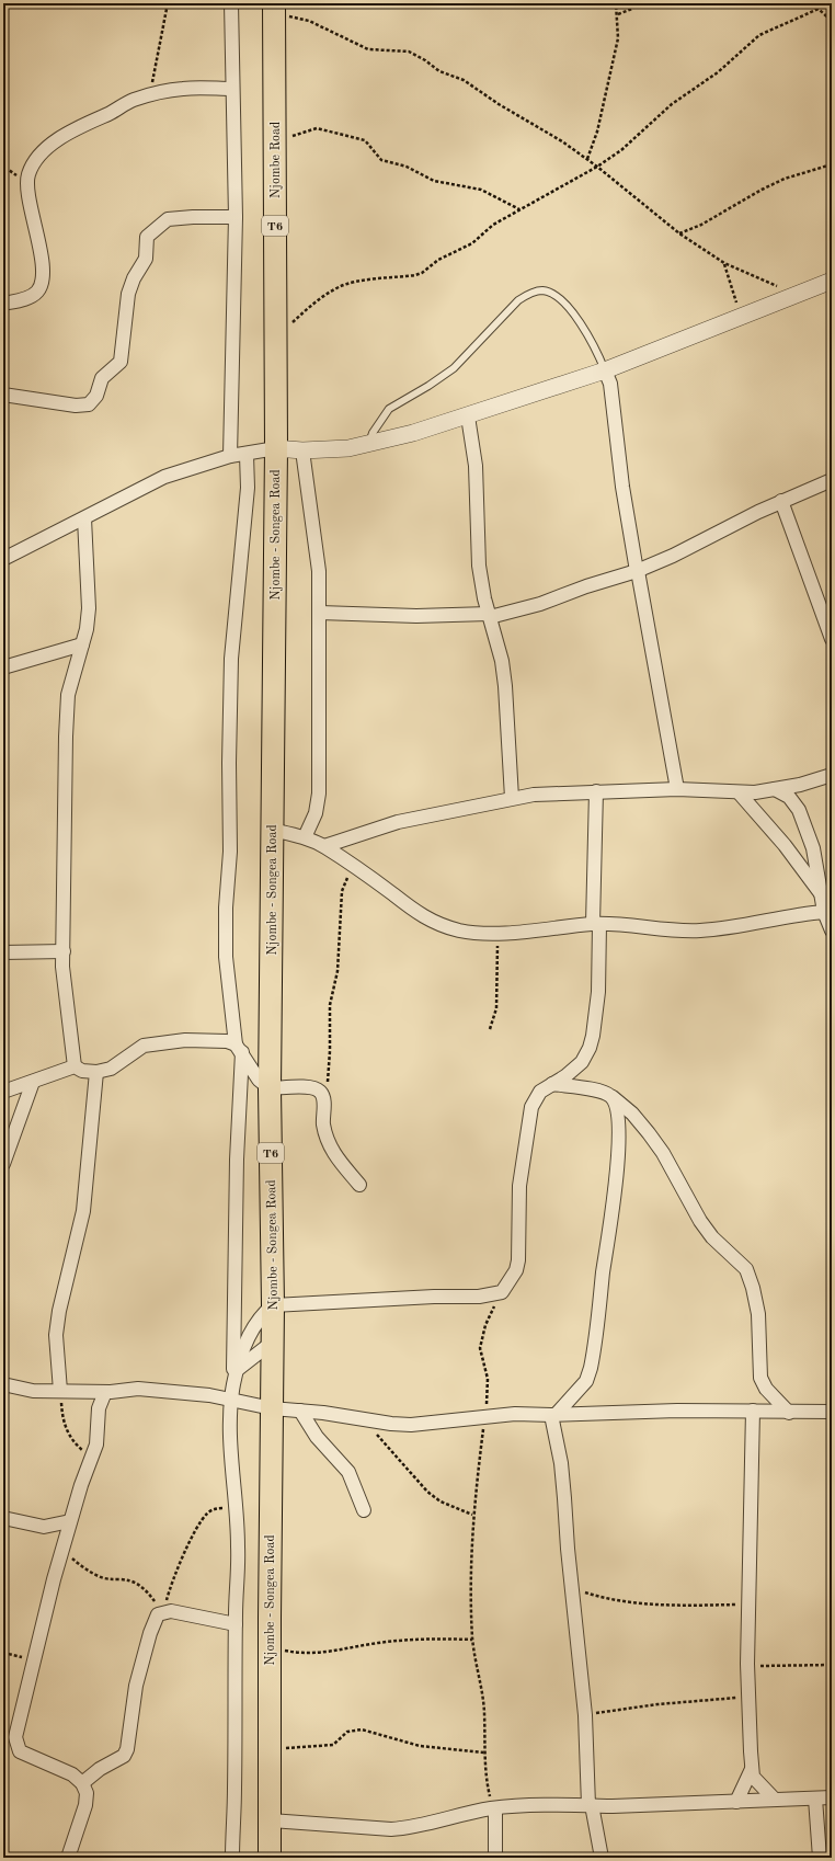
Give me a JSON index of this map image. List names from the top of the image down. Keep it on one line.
{"streets":{"highway":["Njombe Road","T6","Njombe - Songea Road"]},"crossings":[["Njombe Road","Njombe - Songea Road"]]}
